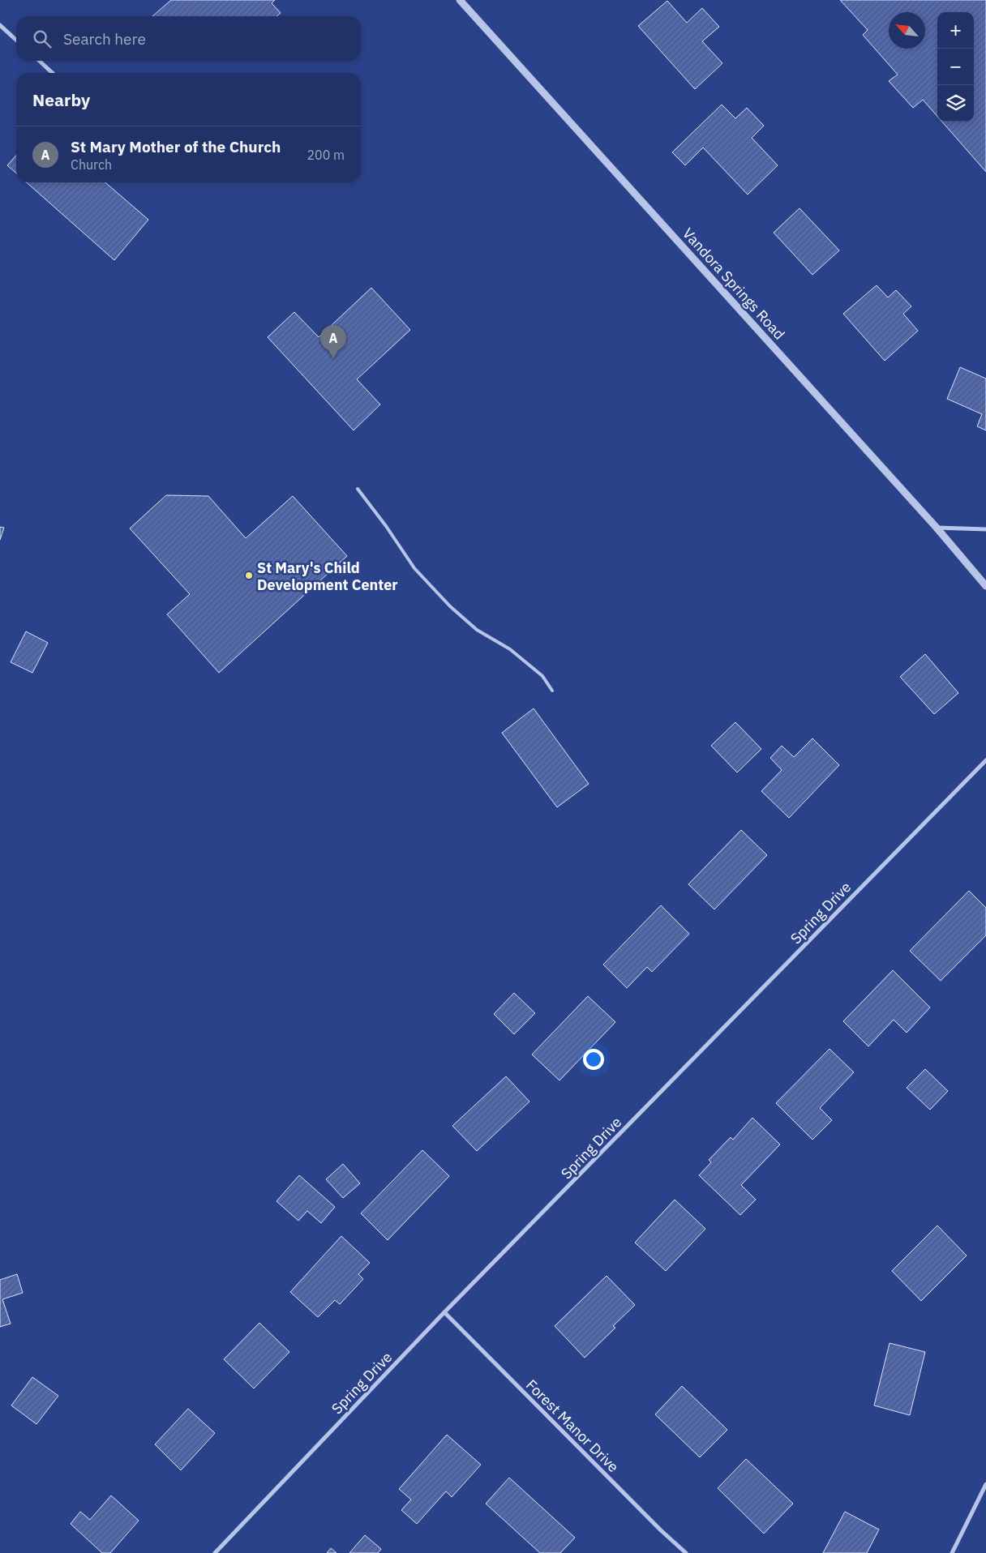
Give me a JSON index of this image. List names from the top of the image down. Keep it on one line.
{"streets":{"street":["Vandora Springs Road","Spring Drive","Forest Manor Drive"]},"crossings":[["Spring Drive","Forest Manor Drive"]],"places":["St Mary's Child Development Center"],"north":"top left","page":{"map_buttons":["+","−"],"search":"Search here","heading":"Nearby","list":[{"mark":"A","name":"St Mary Mother of the Church","note":"Church","value":"200 m"}],"pins":"A"}}
